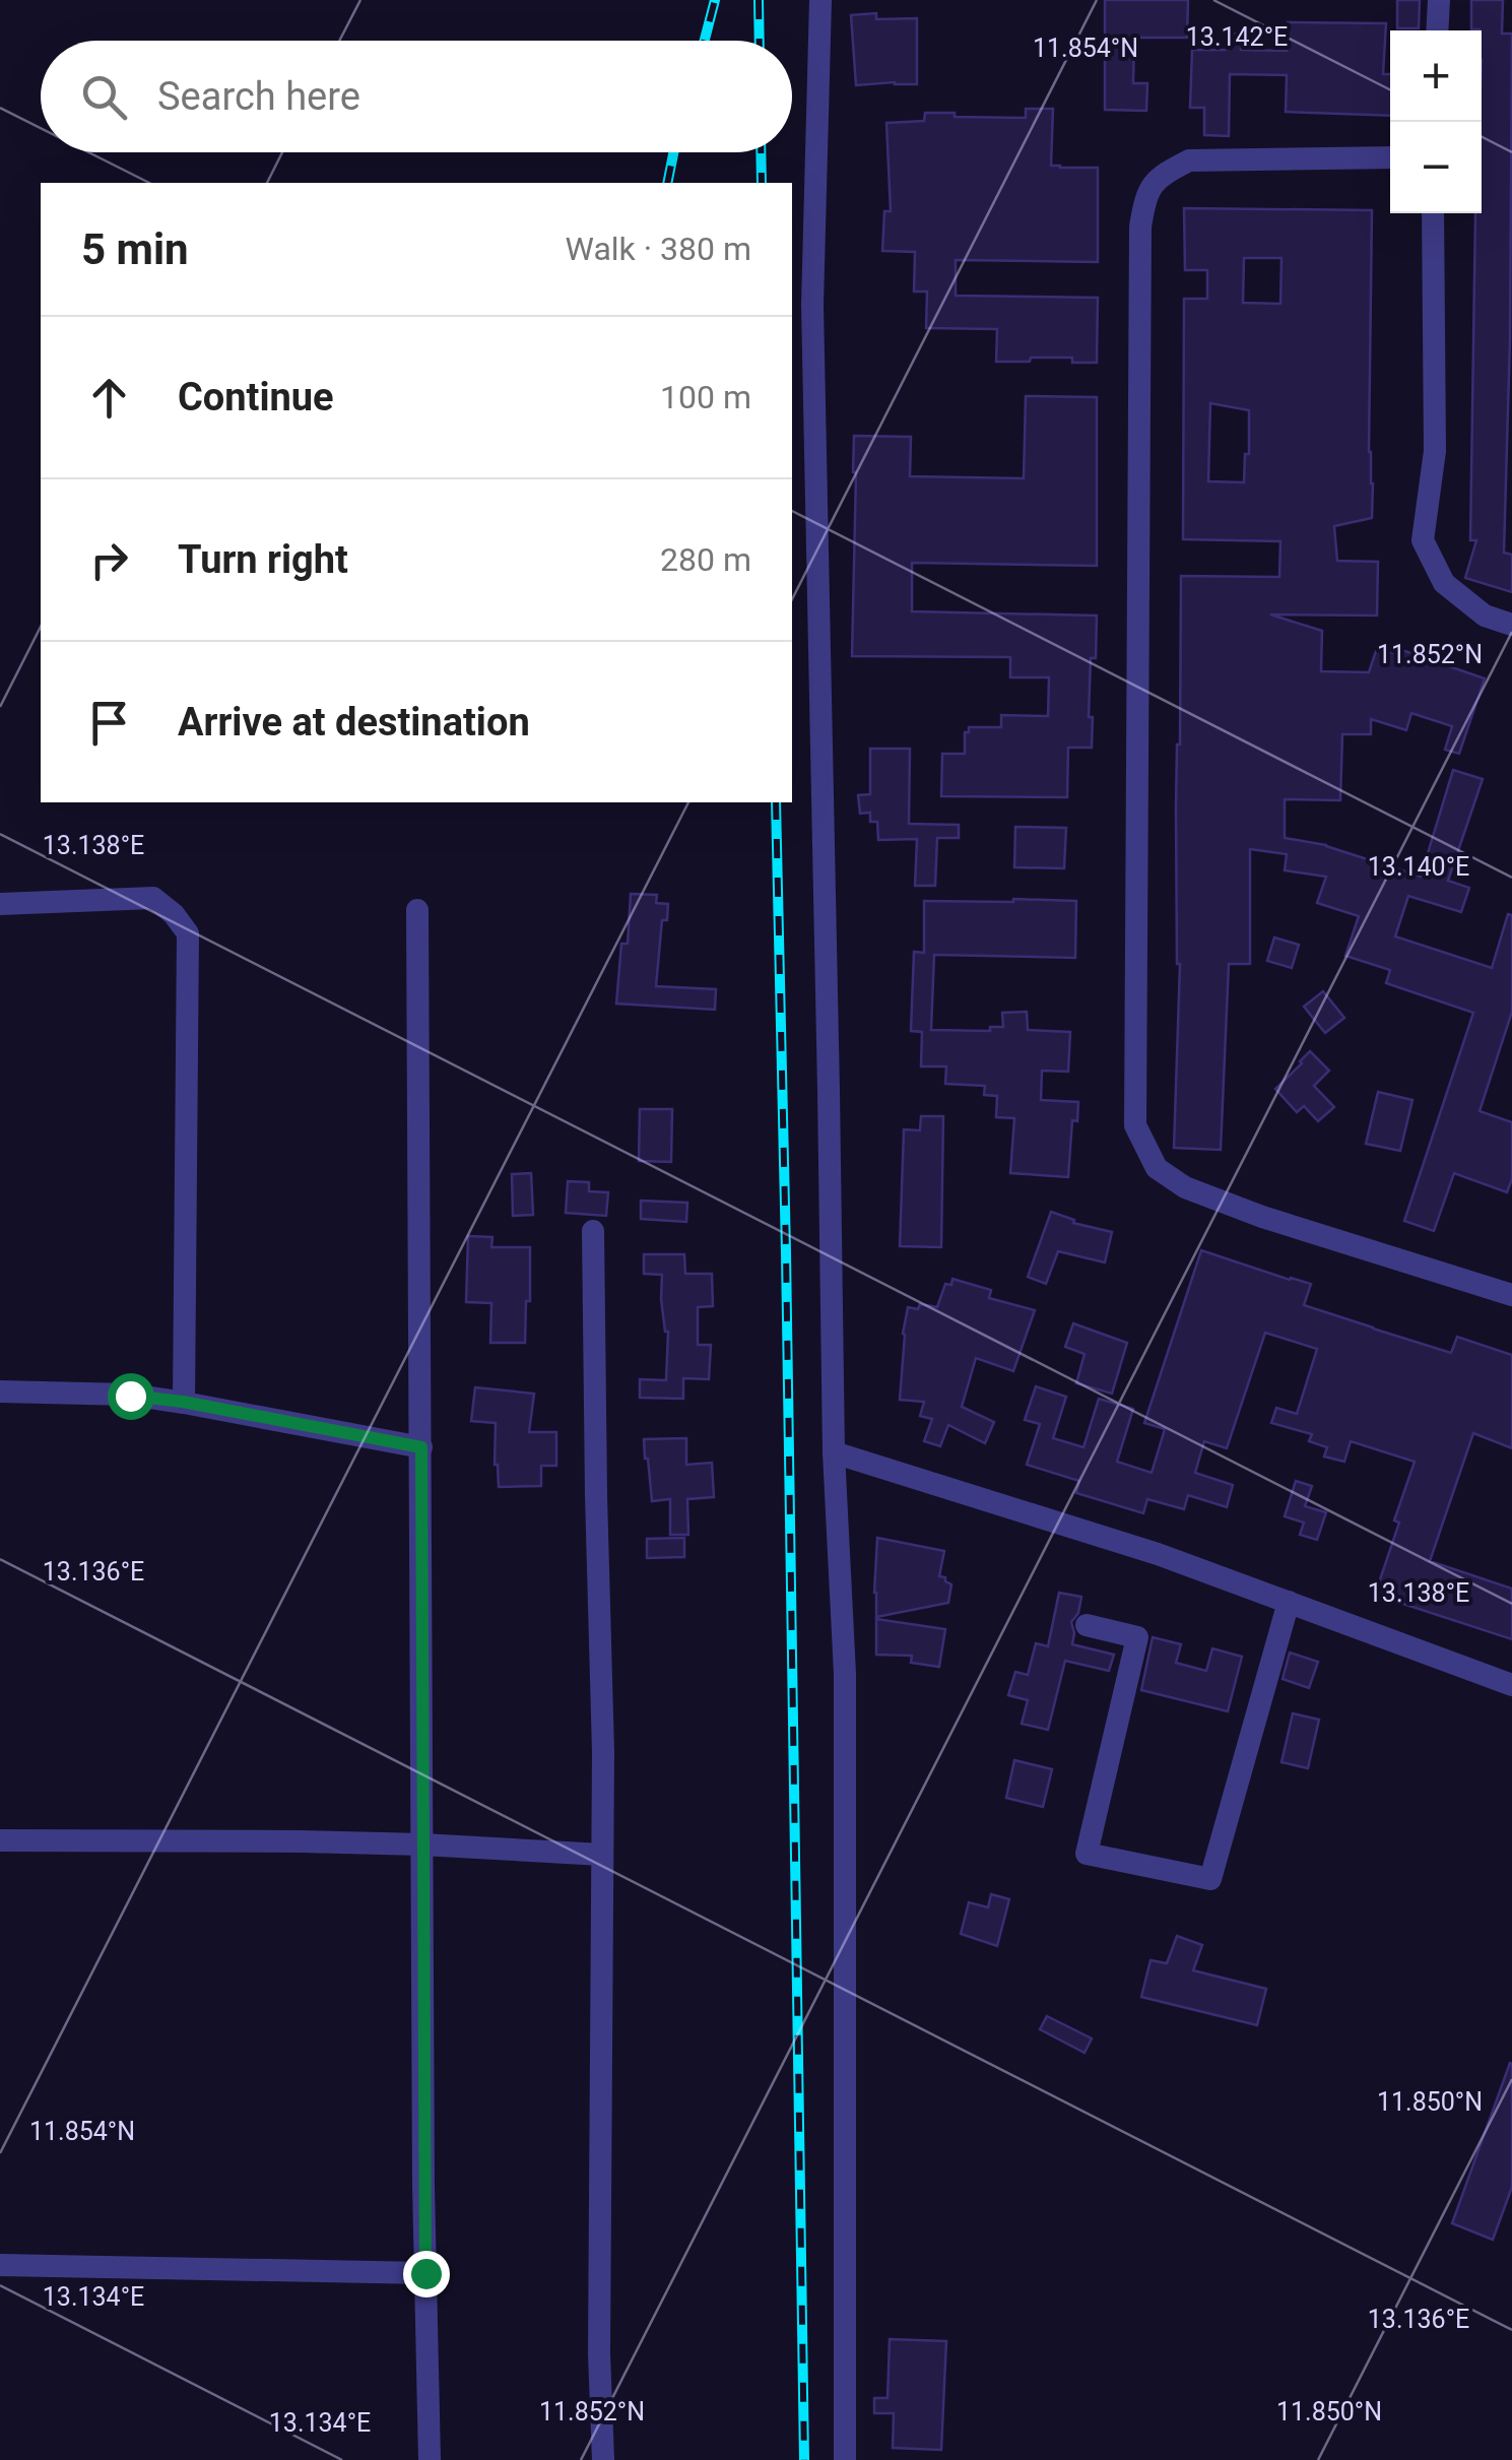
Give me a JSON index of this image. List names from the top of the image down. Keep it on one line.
{"page":{"map_buttons":["+","−"],"search":"Search here","heading":["5 min","Walk · 380 m"],"list":[["Continue","100 m"],["Turn right","280 m"],"Arrive at destination"]},"coordinates":["13.142°E","11.854°N","11.852°N","13.138°E","13.140°E","13.136°E","11.850°N","13.134°E"]}
